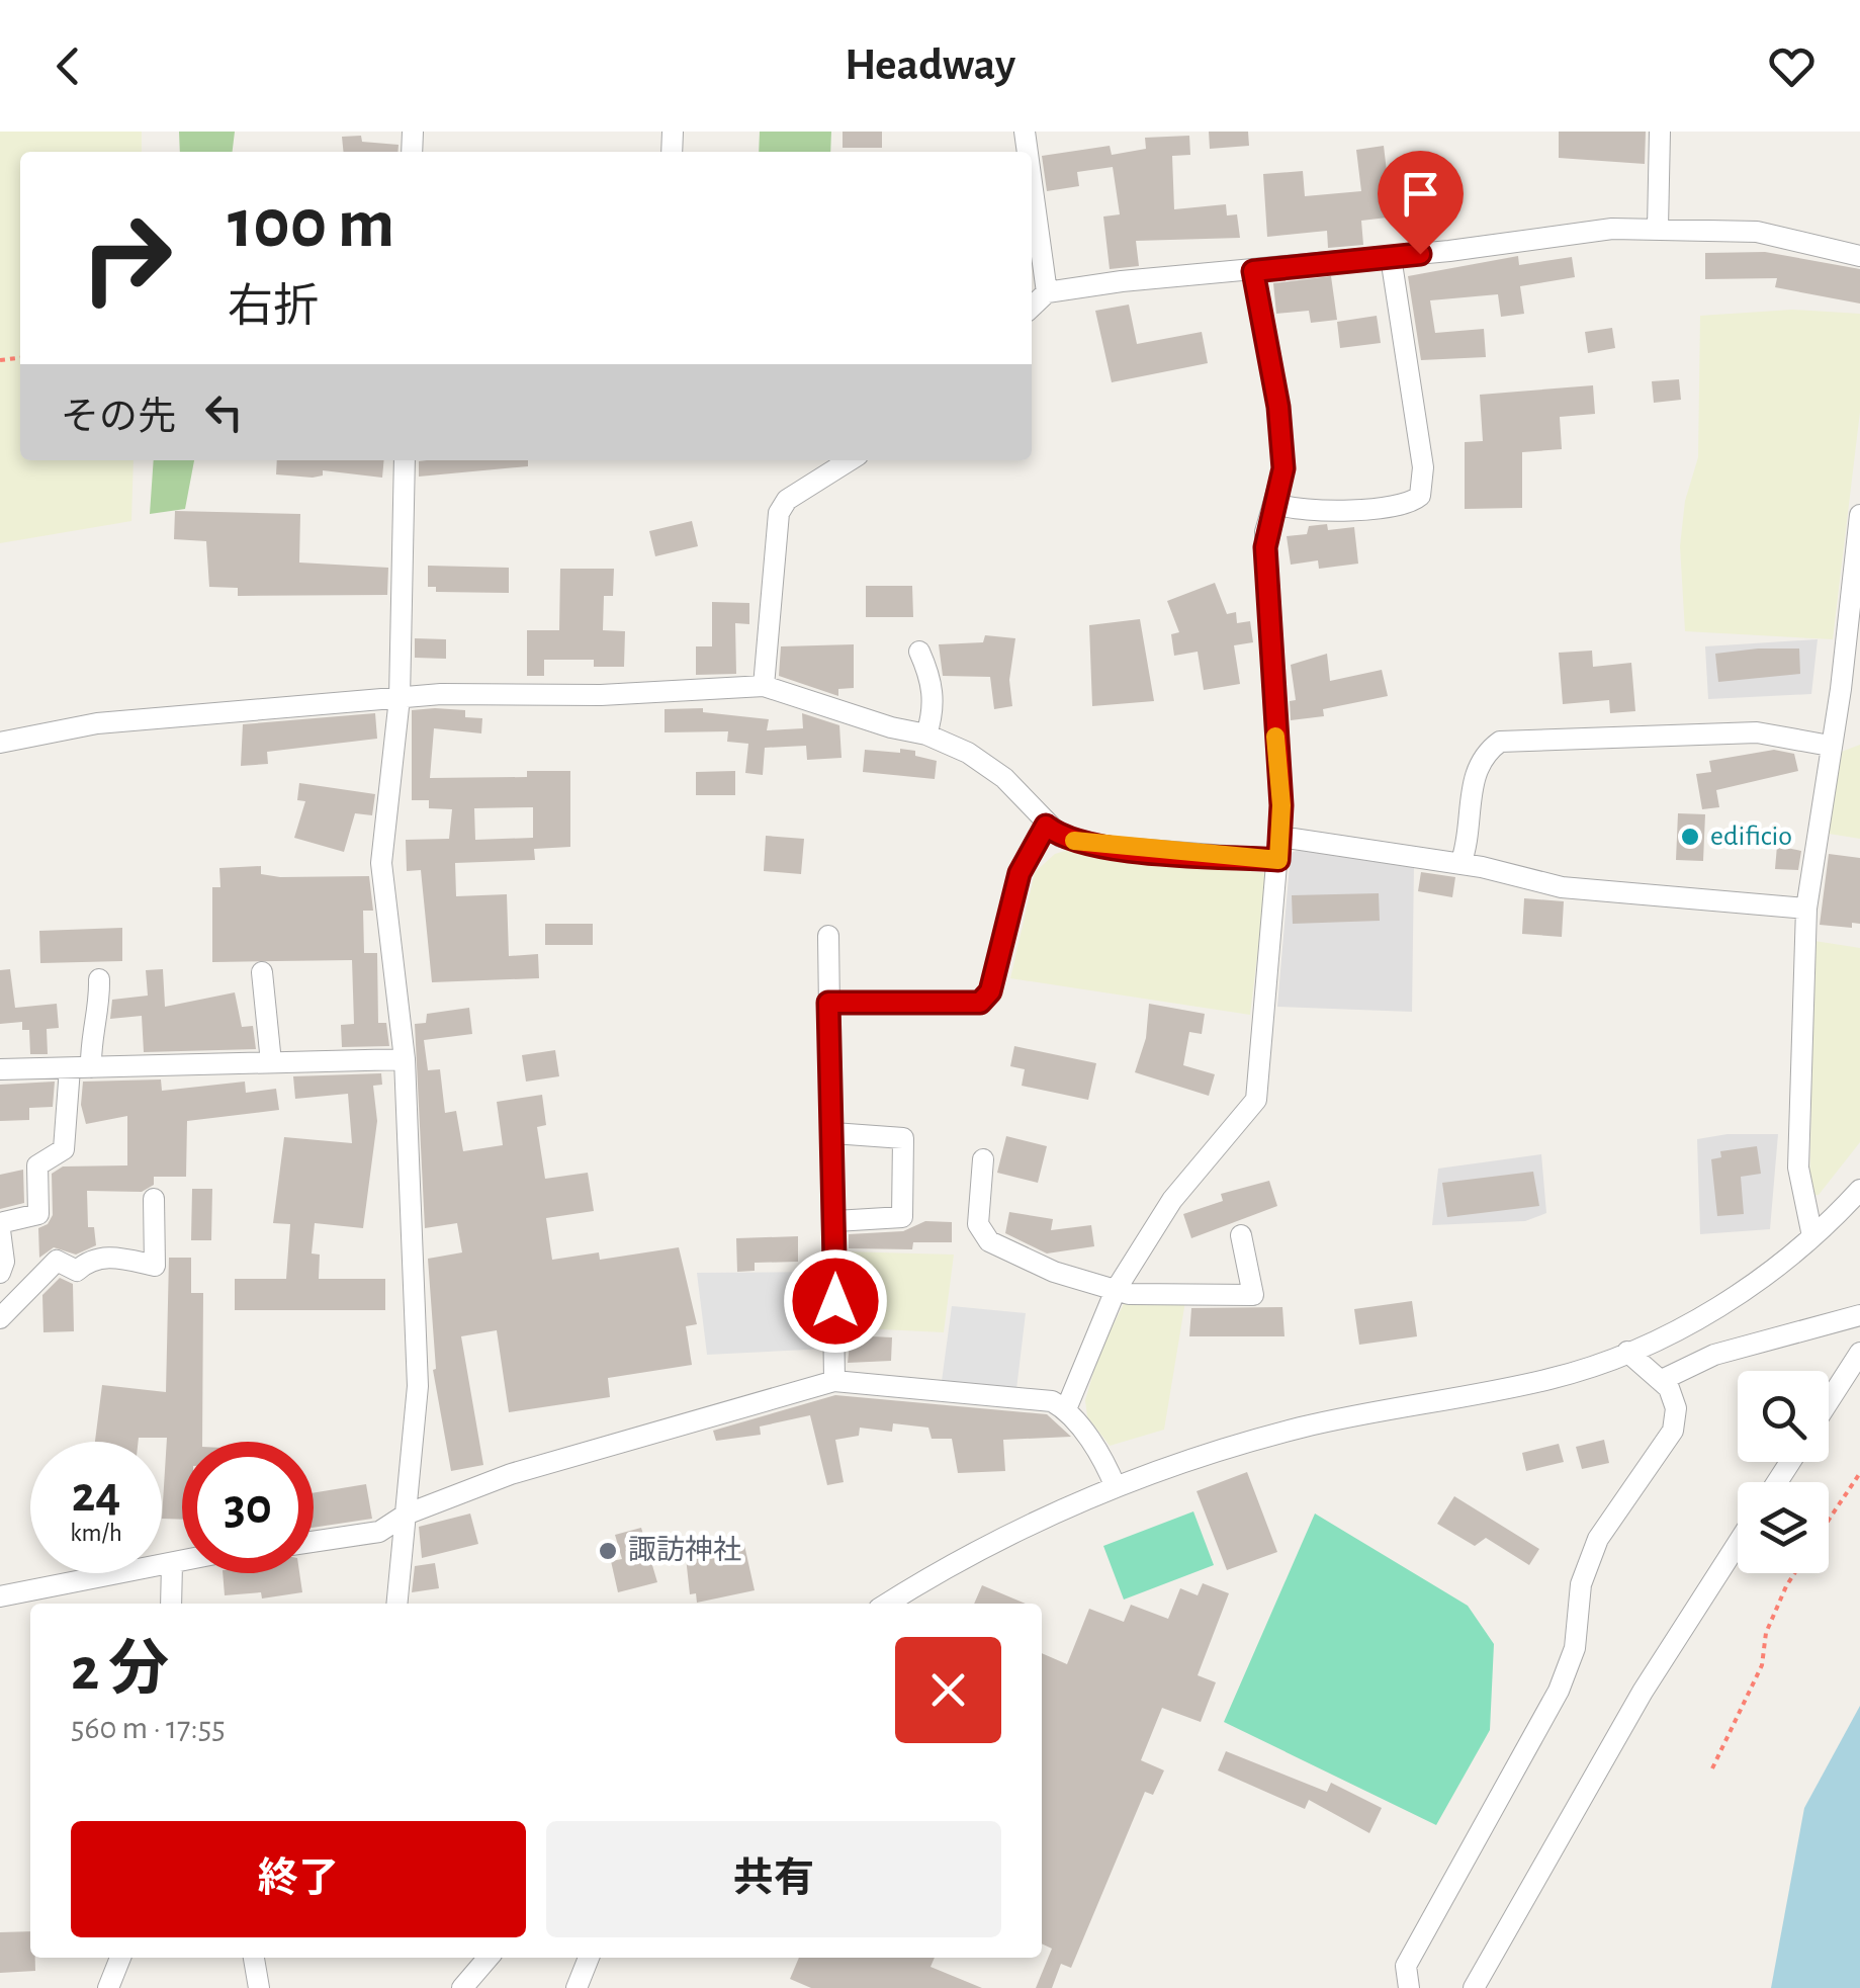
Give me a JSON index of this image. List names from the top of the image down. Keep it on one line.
{"places":["edificio","諏訪神社"],"page":{"header":"Headway","turn":["100 m","右折"],"then":"その先","speed":"24 km/h","limit":"30","heading":["2 分","560 m · 17:55"],"buttons":["終了","共有"]}}
